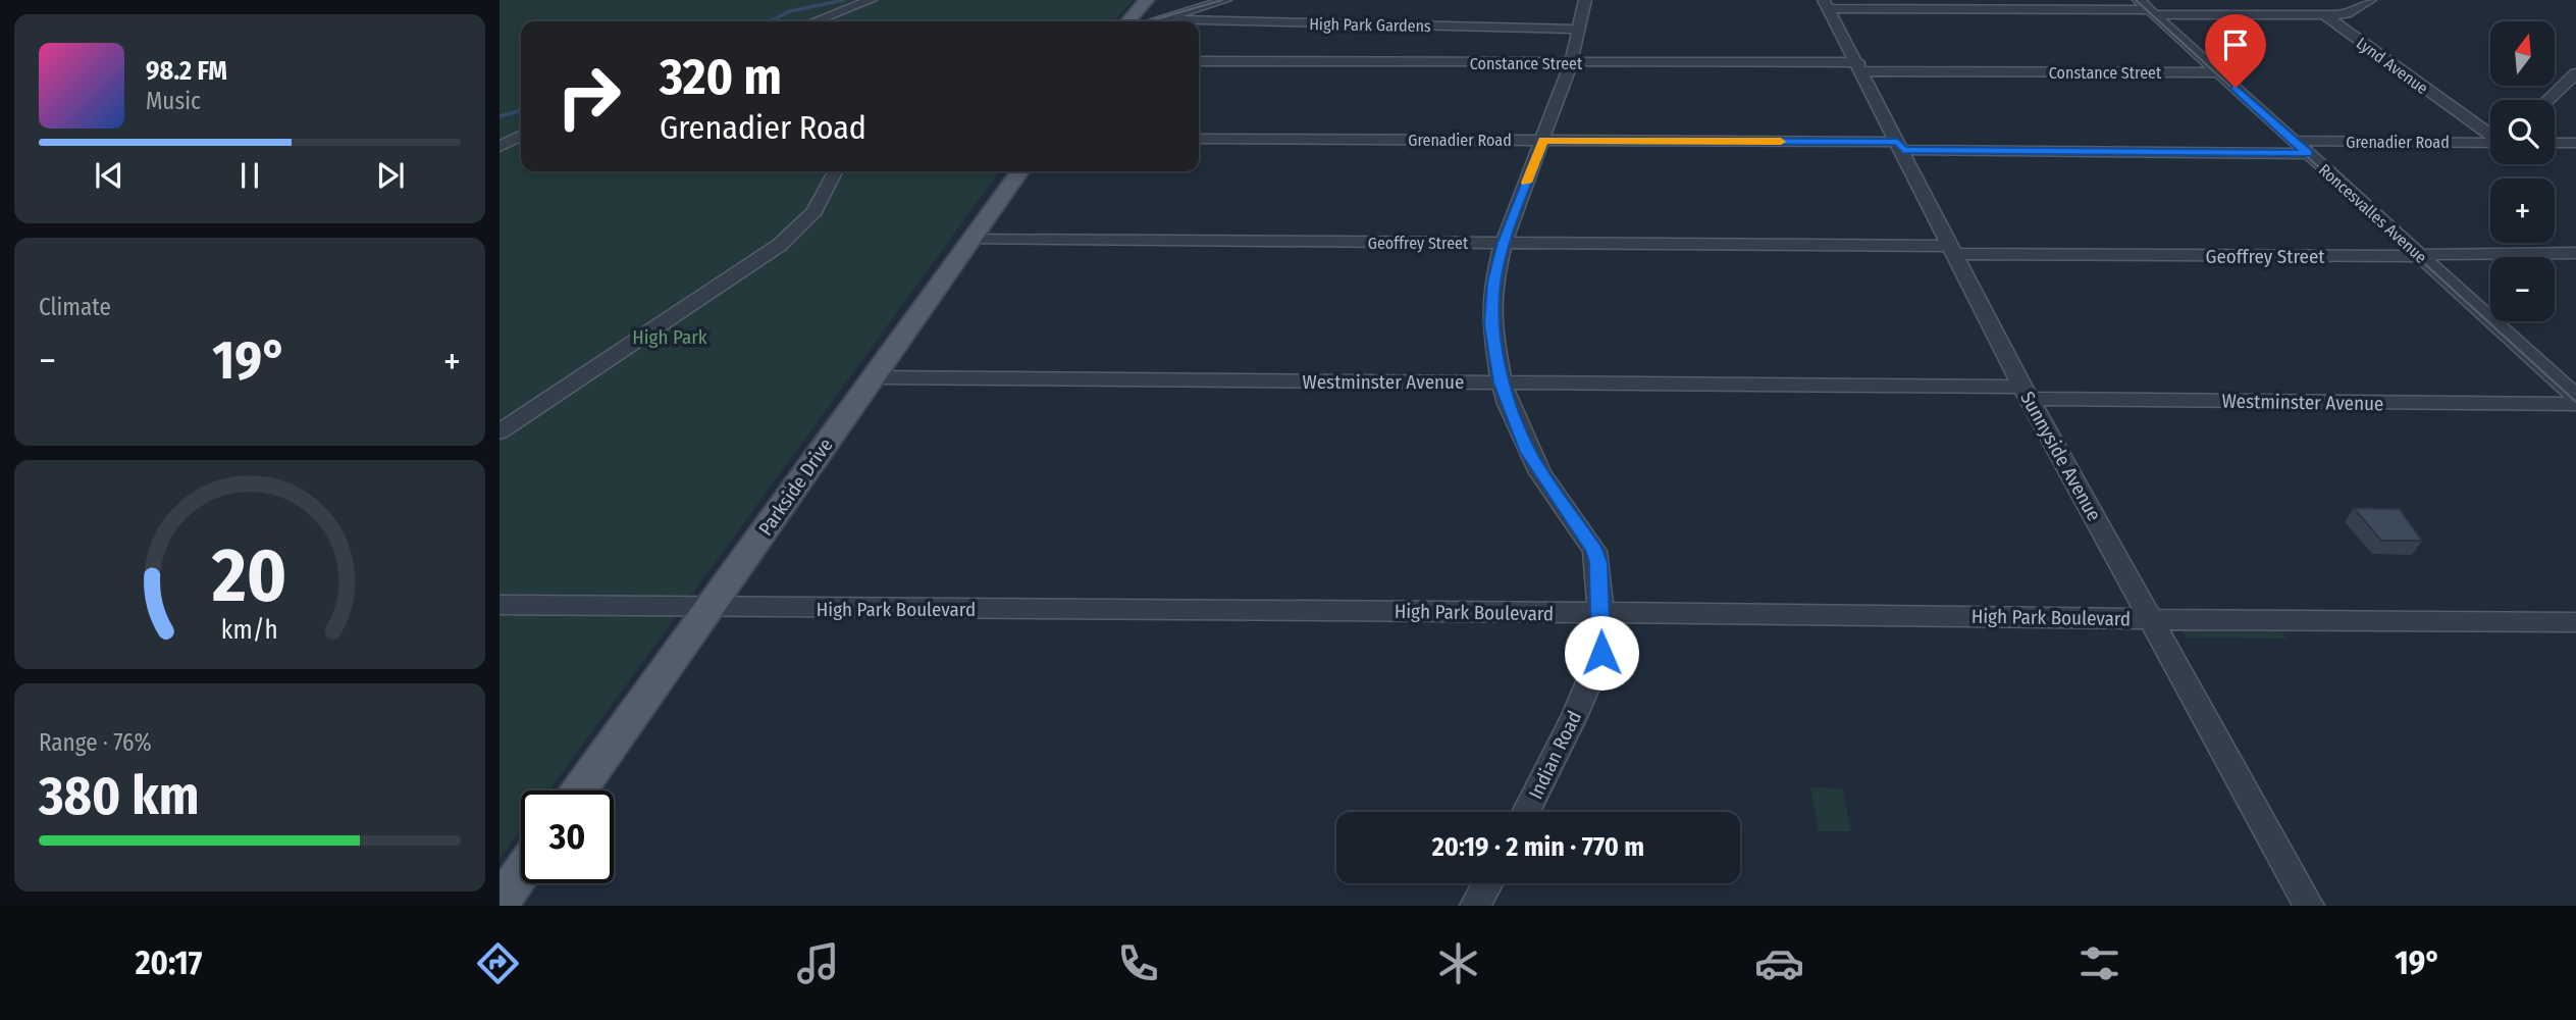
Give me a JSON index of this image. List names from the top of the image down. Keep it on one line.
{"streets":{"main road":["Parkside Drive"],"street":["High Park Gardens","Constance Street","Lynd Avenue","Grenadier Road","Roncesvalles Avenue","Geoffrey Street","Westminster Avenue","Sunnyside Avenue","High Park Boulevard","Indian Road"]},"crossings":[["High Park Gardens","Indian Road"],["Constance Street","Roncesvalles Avenue"],["Constance Street","Sunnyside Avenue"],["Constance Street","Indian Road"],["Grenadier Road","Roncesvalles Avenue"],["Grenadier Road","Sunnyside Avenue"],["Grenadier Road","Indian Road"],["Roncesvalles Avenue","Geoffrey Street"],["Geoffrey Street","Sunnyside Avenue"],["Geoffrey Street","Parkside Drive"],["Geoffrey Street","Indian Road"],["Westminster Avenue","Sunnyside Avenue"],["Westminster Avenue","Parkside Drive"],["Westminster Avenue","Indian Road"],["Sunnyside Avenue","High Park Boulevard"],["Parkside Drive","High Park Boulevard"],["High Park Boulevard","Indian Road"]],"parks":["High Park"],"north":"top","page":{"map_buttons":["+","−"],"turn":["320 m","Grenadier Road"],"song":["98.2 FM","Music"],"tile":["Climate",["Range · 76%","380 km"]],"heat":["−","19°","+"],"limit":"30","trip":"20:19 · 2 min · 770 m","tabs":["20:17","19°"],"gauge":["20","km/h"]}}
